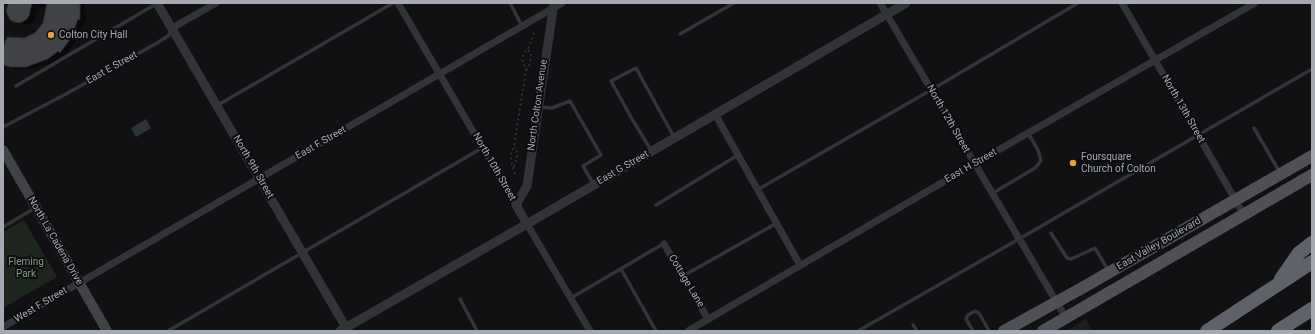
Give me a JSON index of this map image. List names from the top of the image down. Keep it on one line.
{"streets":{"main road":["North La Cadena Drive","East Valley Boulevard"],"street":["East E Street","North Colton Avenue","North 13th Street","North 12th Street","East F Street","East H Street","North 9th Street","North 10th Street","East G Street","Cottage Lane","West F Street"]},"crossings":[["East E Street","North 9th Street"],["North Colton Avenue","East F Street"],["North Colton Avenue","North 10th Street"],["North 13th Street","East H Street"],["North 13th Street","East Valley Boulevard"],["North 12th Street","East H Street"],["North 12th Street","East G Street"],["North 12th Street","East Valley Boulevard"],["East F Street","North 9th Street"],["East F Street","North 10th Street"],["East F Street","North La Cadena Drive"],["East F Street","West F Street"],["East H Street","Cottage Lane"],["North 9th Street","East G Street"],["North 10th Street","East G Street"],["North La Cadena Drive","West F Street"]],"parks":["Fleming Park"],"places":["Colton City Hall","Foursquare Church of Colton"]}
